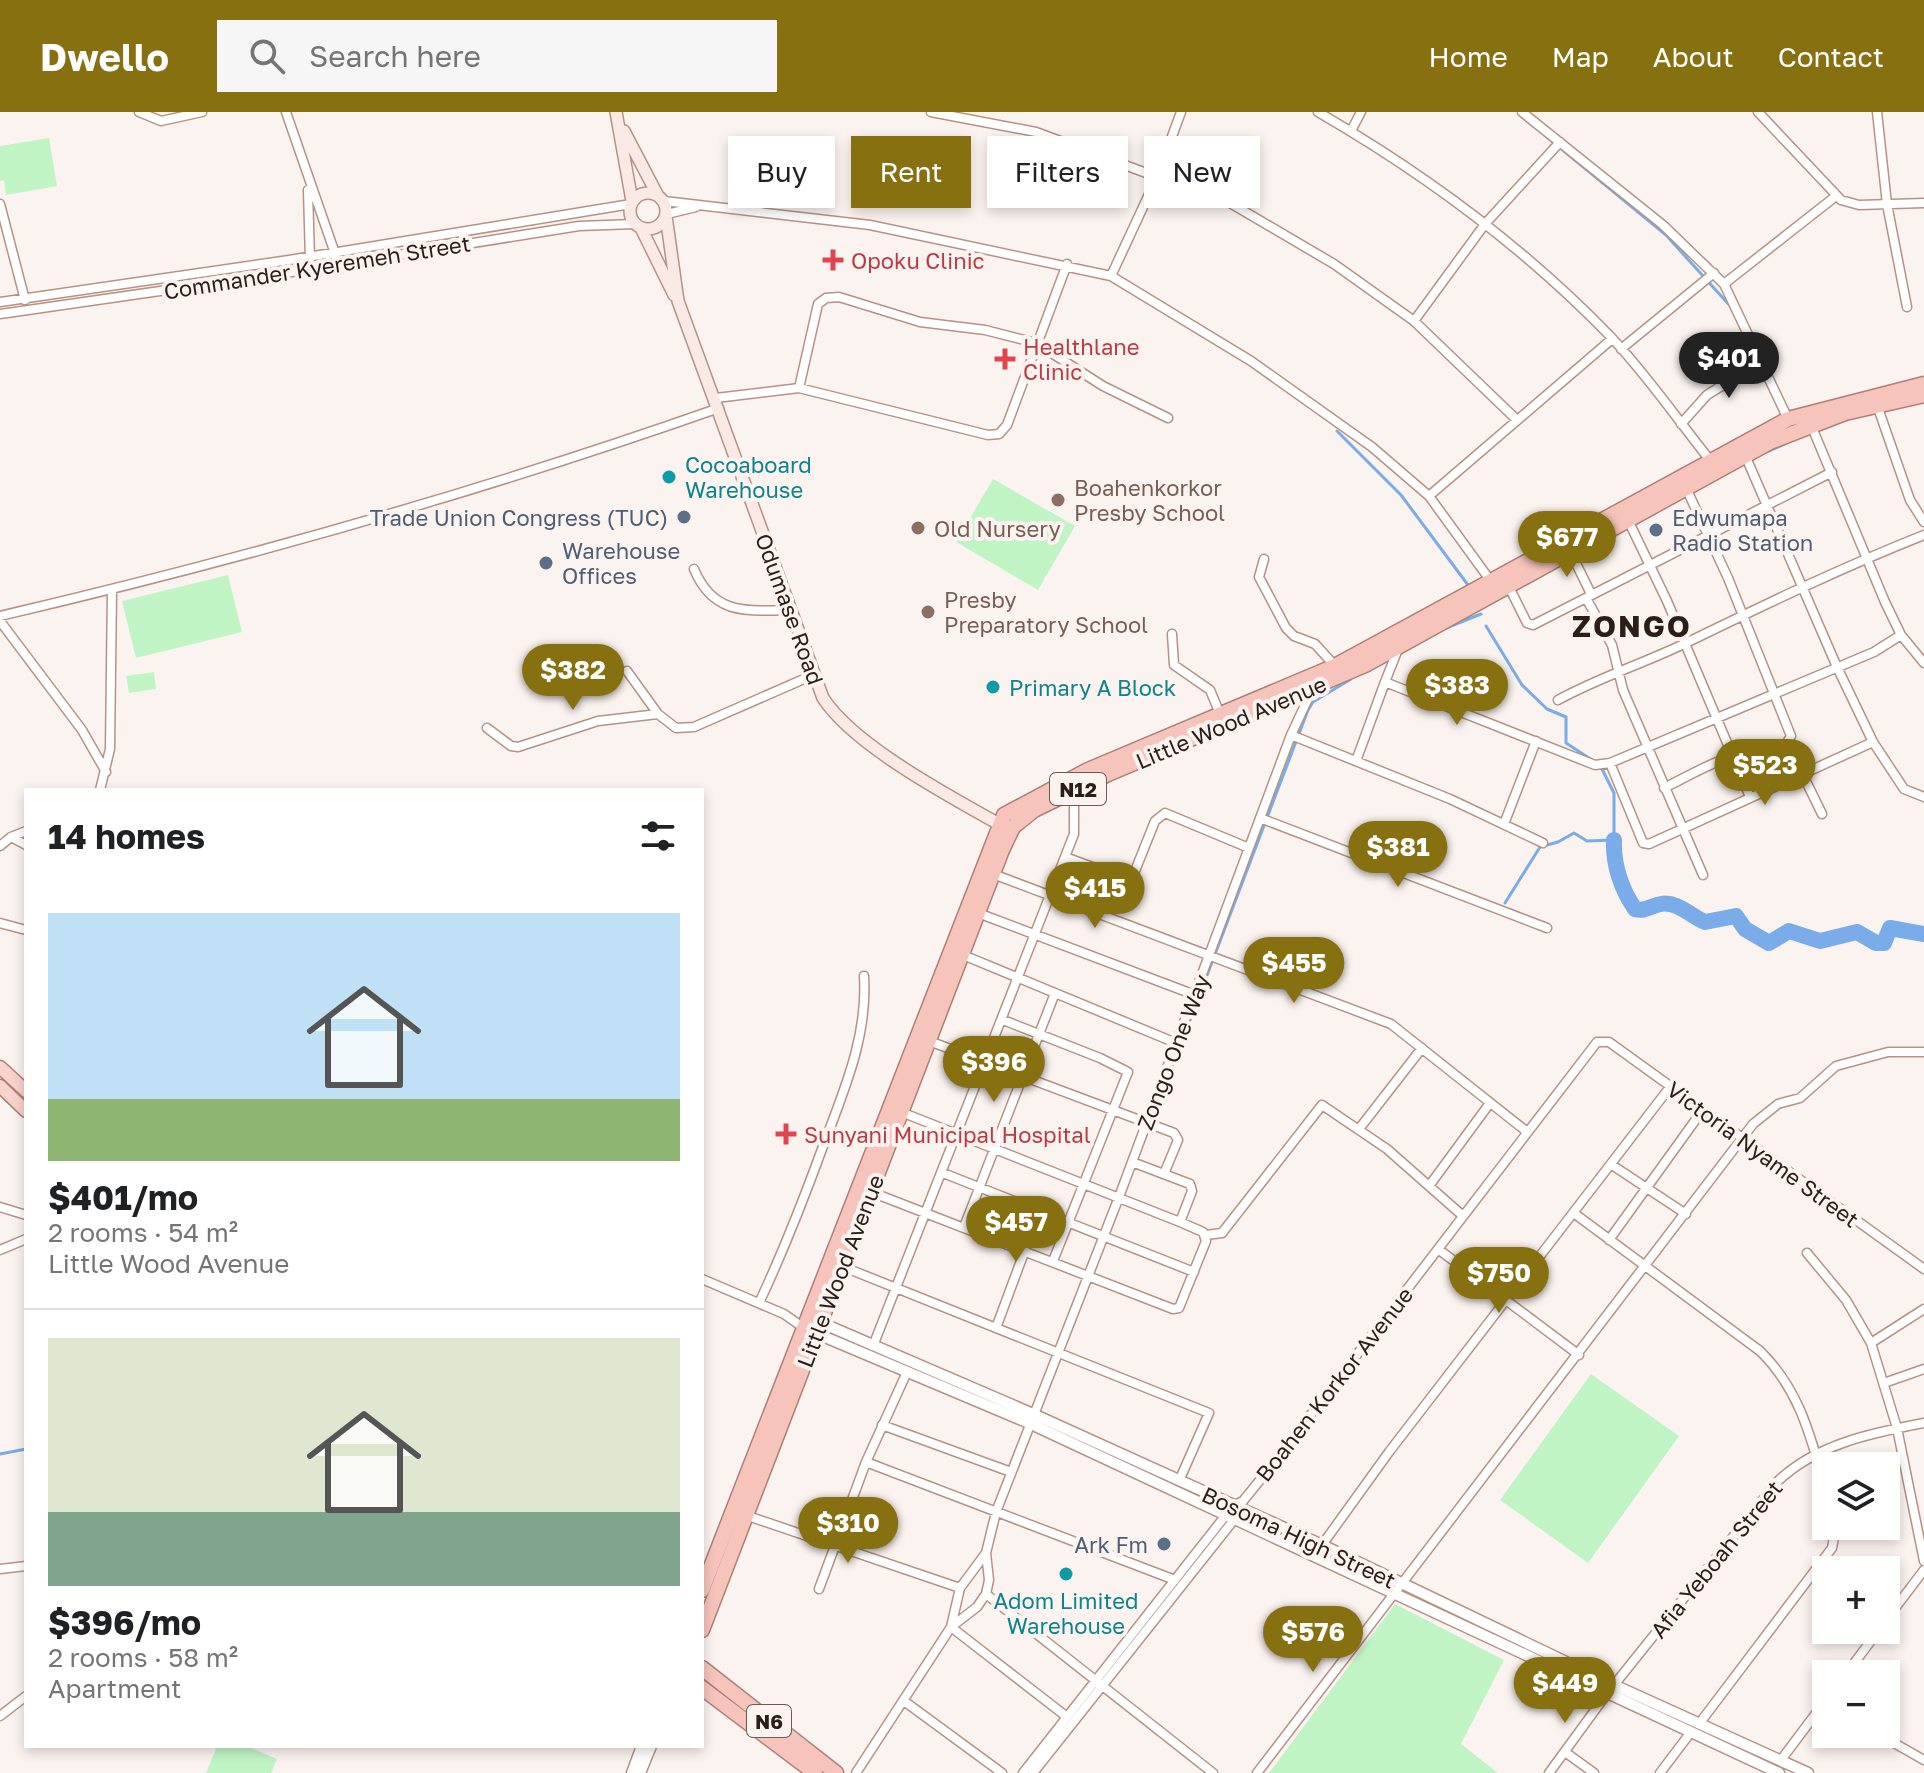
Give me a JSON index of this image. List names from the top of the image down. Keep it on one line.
{"streets":{"highway":["Little Wood Avenue","N12","N6"],"main road":["Odumase Road"],"street":["Commander Kyeremeh Street","Zongo One Way","Victoria Nyame Street","Boahen Korkor Avenue","Bosoma High Street","Afia Yeboah Street"]},"crossings":[["Commander Kyeremeh Street","Odumase Road"],["Odumase Road","Little Wood Avenue"],["Little Wood Avenue","Zongo One Way"],["Little Wood Avenue","Bosoma High Street"],["Zongo One Way","Bosoma High Street"],["Victoria Nyame Street","Boahen Korkor Avenue"],["Boahen Korkor Avenue","Bosoma High Street"],["Bosoma High Street","Afia Yeboah Street"]],"districts":["ZONGO"],"places":{"health":["Opoku Clinic","Healthlane Clinic","Sunyani Municipal Hospital"],"other":["Cocoaboard Warehouse","Boahenkorkor Presby School","Trade Union Congress (TUC)","Old Nursery","Edwumapa Radio Station","Warehouse Offices","Presby Preparatory School","Primary A Block","Ark Fm","Adom Limited Warehouse"]},"page":{"header":"Dwello","search":"Search here","nav":["Home","Map","About","Contact"],"chip":["Buy","Rent","Filters","New"],"price":["$401","$677","$382","$383","$523","$381","$415","$455","$396","$457","$750","$310","$576","$449"],"heading":"14 homes","list":[{"name":"$401/mo","note":"2 rooms · 54 m² · Little Wood Avenue"},{"name":"$396/mo","note":"2 rooms · 58 m² · Apartment"}],"map_buttons":["+","−"]}}
